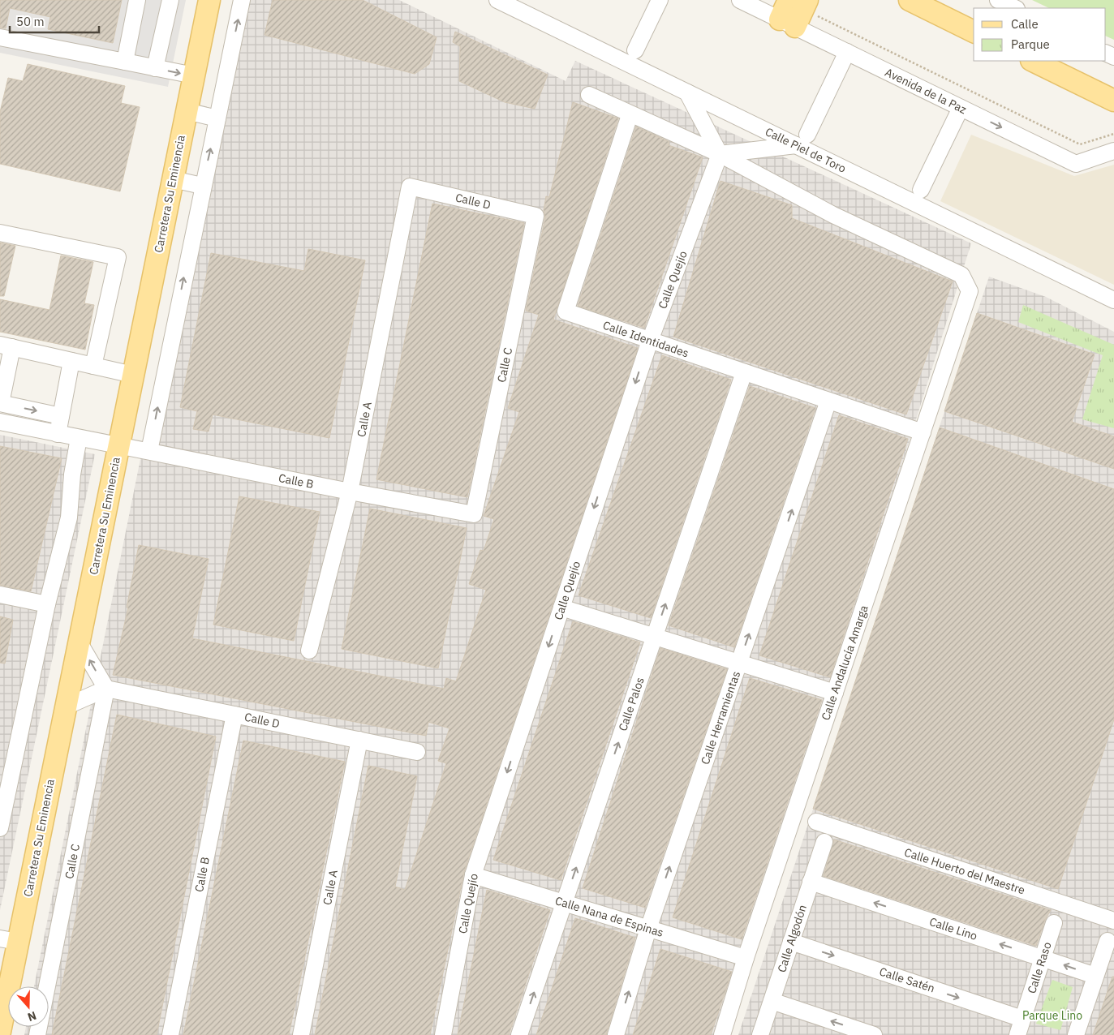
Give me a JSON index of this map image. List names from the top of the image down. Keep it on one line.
{"streets":{"main road":["Carretera Su Eminencia"],"street":["Avenida de la Paz","Calle Piel de Toro","Calle D","Calle Quejío","Calle Identidades","Calle C","Calle A","Calle B","Calle Andalucía Amarga","Calle Palos","Calle Herramientas","Calle Huerto del Maestre","Calle Nana de Espinas","Calle Lino","Calle Algodón","Calle Raso","Calle Satén"]},"crossings":[["Carretera Su Eminencia","Calle B"],["Calle D","Calle C"],["Calle D","Calle A"],["Calle D","Calle B"],["Calle Quejío","Calle Identidades"],["Calle Quejío","Calle Andalucía Amarga"],["Calle Quejío","Calle Nana de Espinas"],["Calle Identidades","Calle Andalucía Amarga"],["Calle Identidades","Calle Palos"],["Calle Identidades","Calle Herramientas"],["Calle C","Calle B"],["Calle A","Calle B"],["Calle Andalucía Amarga","Calle Nana de Espinas"],["Calle Palos","Calle Nana de Espinas"],["Calle Herramientas","Calle Nana de Espinas"],["Calle Lino","Calle Algodón"],["Calle Lino","Calle Raso"],["Calle Algodón","Calle Satén"],["Calle Raso","Calle Satén"]],"one_way":["Avenida de la Paz","Calle Quejío","Calle Palos","Calle Herramientas"],"parks":["Parque Lino"],"legend":["Calle","Parque"],"scale_bar":"50 m","north":"bottom"}
